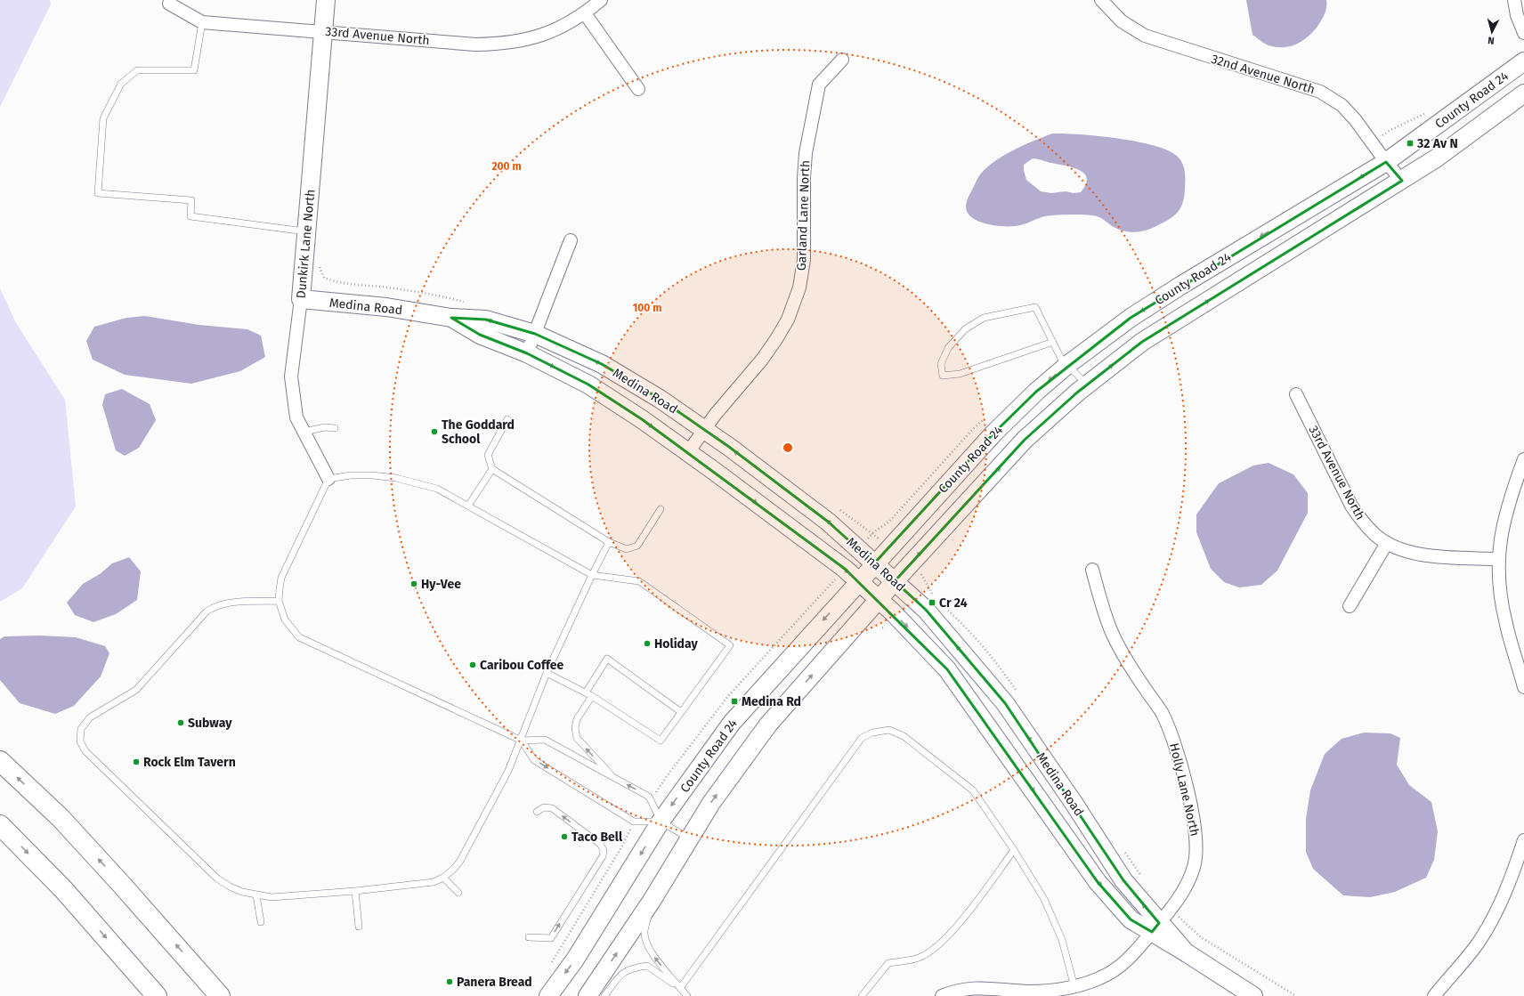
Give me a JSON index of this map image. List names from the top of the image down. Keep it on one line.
{"streets":{"street":["33rd Avenue North","32nd Avenue North","County Road 24","Garland Lane North","Dunkirk Lane North","Medina Road","Holly Lane North"]},"crossings":[["33rd Avenue North","Dunkirk Lane North"],["32nd Avenue North","County Road 24"],["County Road 24","Medina Road"],["Garland Lane North","Medina Road"],["Dunkirk Lane North","Medina Road"],["Medina Road","Holly Lane North"]],"places":{"transit":["32 Av N","Cr 24","Medina Rd"],"other":["The Goddard School","Hy-Vee","Holiday","Caribou Coffee","Subway","Rock Elm Tavern","Taco Bell","Panera Bread"]},"north":"bottom","rings":["200 m","100 m"]}
